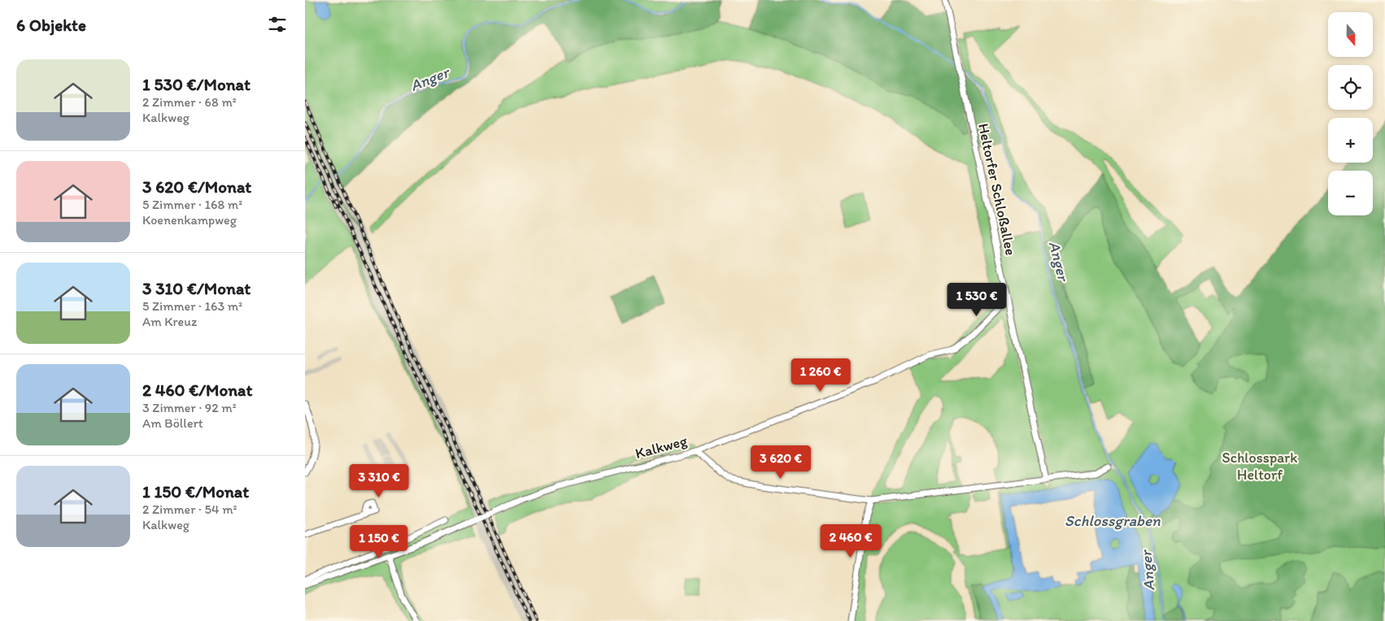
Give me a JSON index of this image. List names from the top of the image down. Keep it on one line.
{"streets":{"street":["Heltorfer Schloßallee","Kalkweg"]},"crossings":[["Heltorfer Schloßallee","Kalkweg"]],"water":["Anger","Schlossgraben"],"parks":["Schlosspark Heltorf"],"north":"bottom","page":{"heading":"6 Objekte","map_buttons":["+","−"],"list":[{"name":"1 530 €/Monat","note":"2 Zimmer · 68 m² · Kalkweg"},{"name":"3 620 €/Monat","note":"5 Zimmer · 168 m² · Koenenkampweg"},{"name":"3 310 €/Monat","note":"5 Zimmer · 163 m² · Am Kreuz"},{"name":"2 460 €/Monat","note":"3 Zimmer · 92 m² · Am Böllert"},{"name":"1 150 €/Monat","note":"2 Zimmer · 54 m² · Kalkweg"}],"price":["1 530 €","1 260 €","3 620 €","3 310 €","2 460 €","1 150 €"]}}
